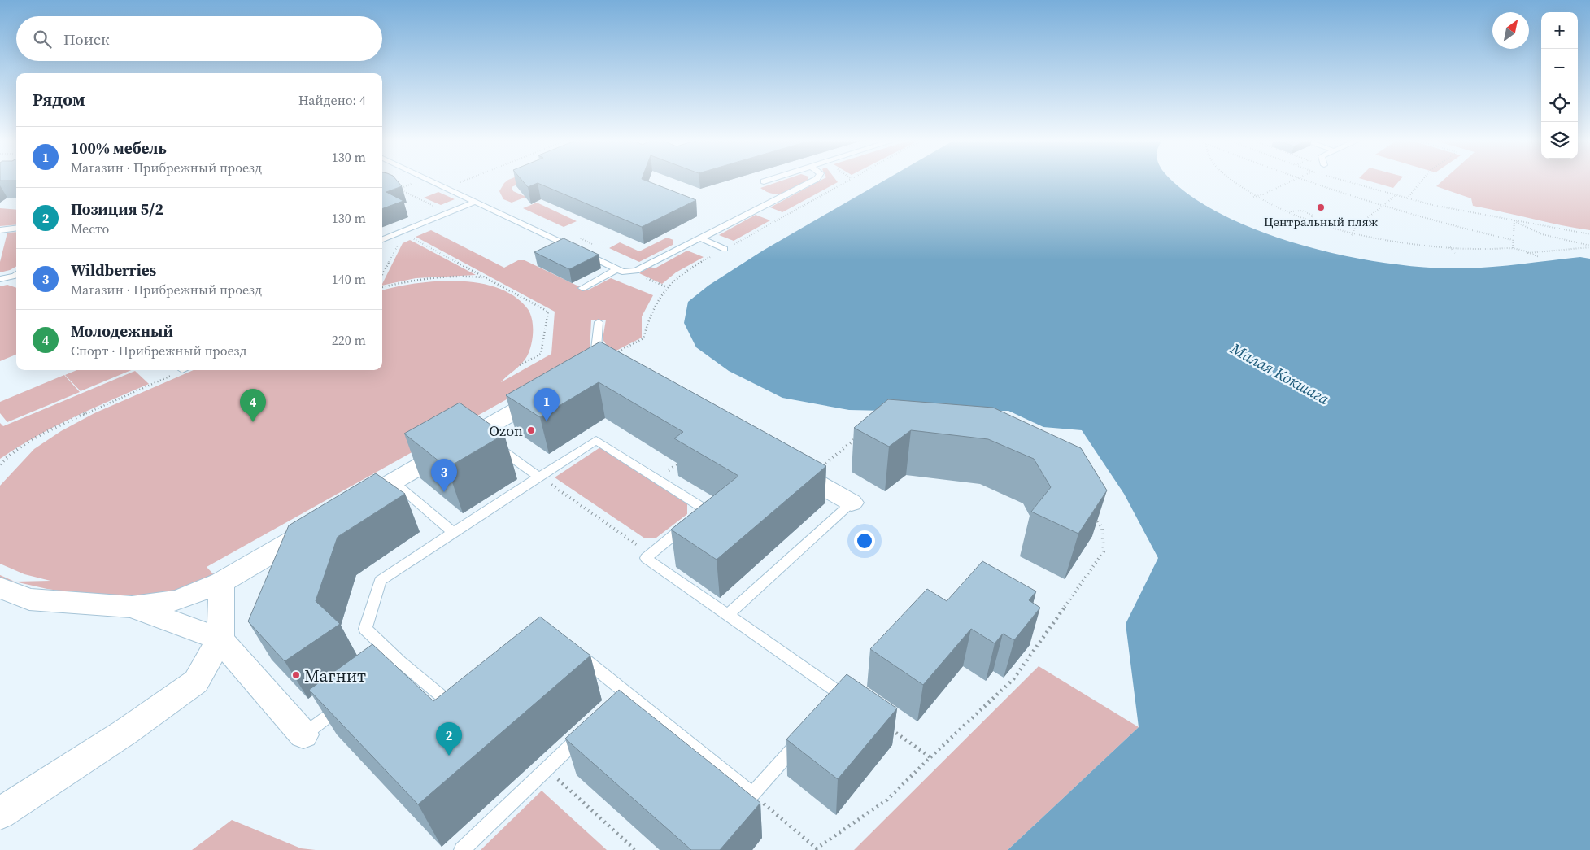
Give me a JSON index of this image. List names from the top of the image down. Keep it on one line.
{"water":["Малая Кокшага"],"places":["Центральный пляж","Ozon","Магнит"],"north":"top right","page":{"map_buttons":["+","−"],"search":"Поиск","heading":["Рядом","Найдено: 4"],"list":[{"mark":"1","name":"100% мебель","note":"Магазин · Прибрежный проезд","value":"130 m"},{"mark":"2","name":"Позиция 5/2","note":"Место","value":"130 m"},{"mark":"3","name":"Wildberries","note":"Магазин · Прибрежный проезд","value":"140 m"},{"mark":"4","name":"Молодежный","note":"Спорт · Прибрежный проезд","value":"220 m"}],"pins":["1","4","3","2"]}}
